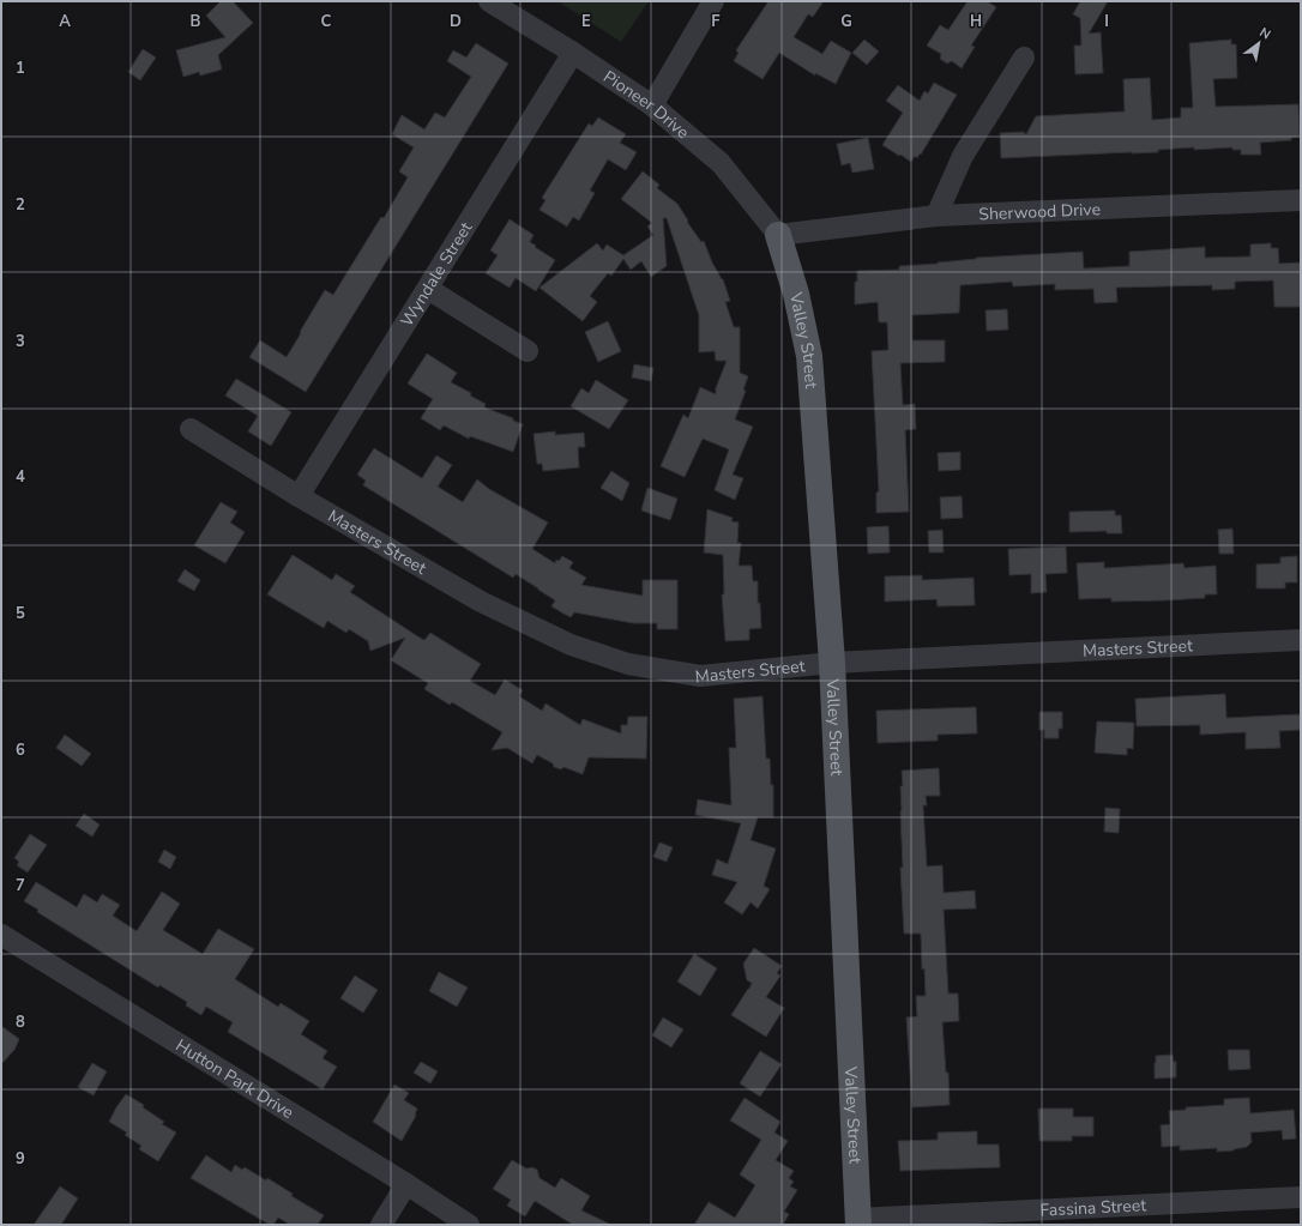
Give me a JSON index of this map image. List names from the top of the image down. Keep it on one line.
{"streets":{"main road":["Valley Street"],"street":["Pioneer Drive","Sherwood Drive","Wyndale Street","Masters Street","Hutton Park Drive","Fassina Street"]},"crossings":[["Pioneer Drive","Sherwood Drive"],["Pioneer Drive","Wyndale Street"],["Pioneer Drive","Valley Street"],["Sherwood Drive","Valley Street"],["Wyndale Street","Masters Street"],["Valley Street","Masters Street"],["Valley Street","Fassina Street"]],"north":"top right","grid":{"columns":["A","B","C","D","E","F","G","H","I"],"rows":["1","2","3","4","5","6","7","8","9"]}}
